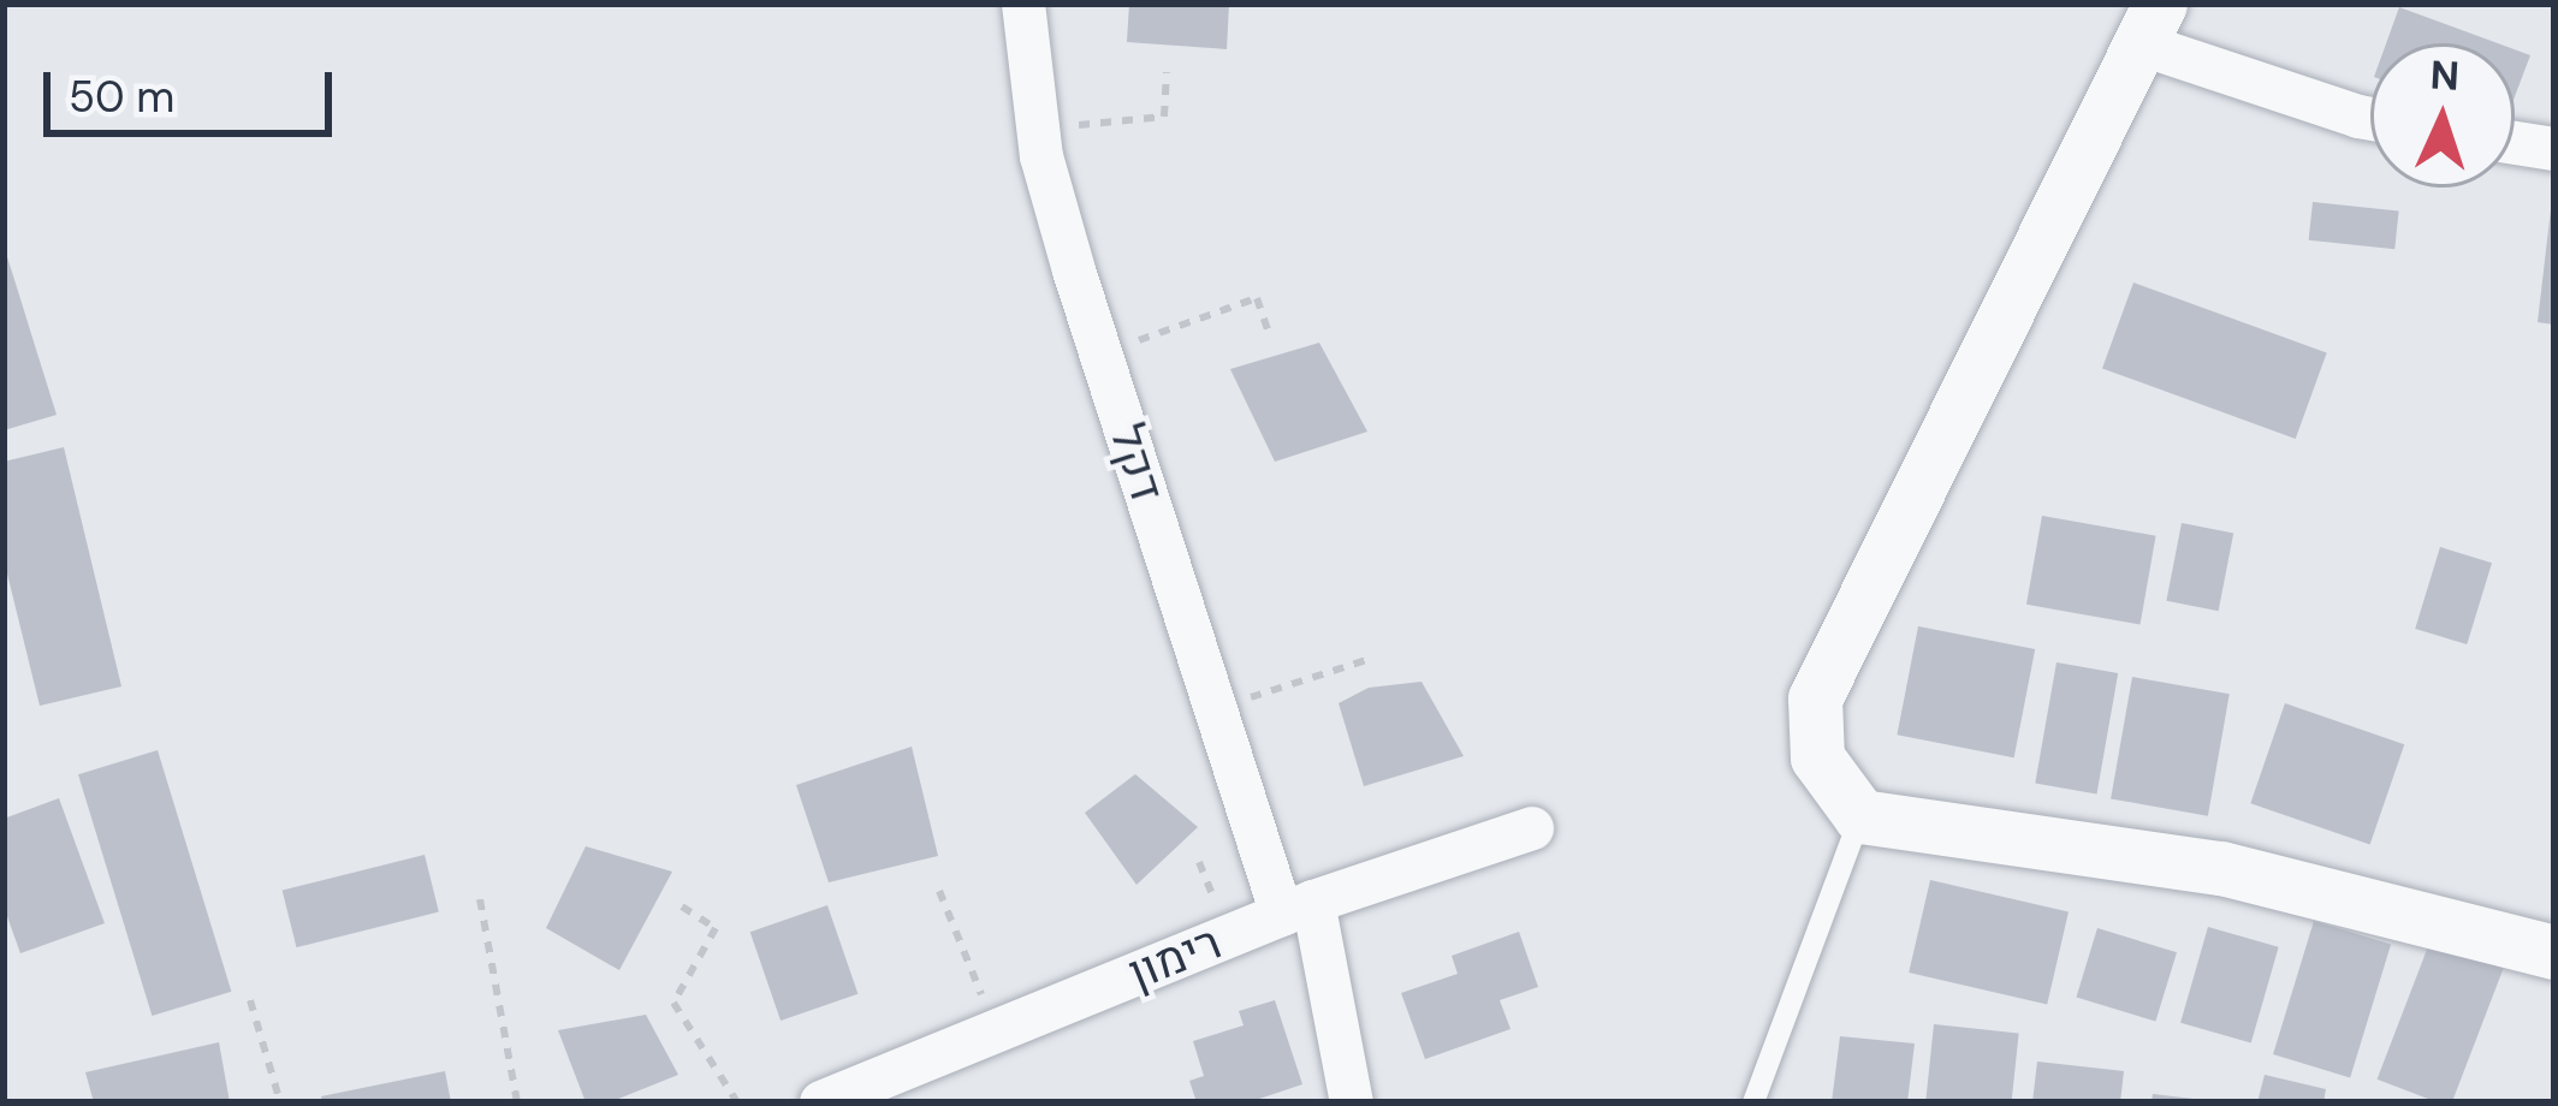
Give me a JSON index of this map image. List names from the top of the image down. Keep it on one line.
{"streets":{"street":["דקל","רימון"]},"crossings":[["דקל","רימון"]],"scale_bar":"50 m","north":"top"}
